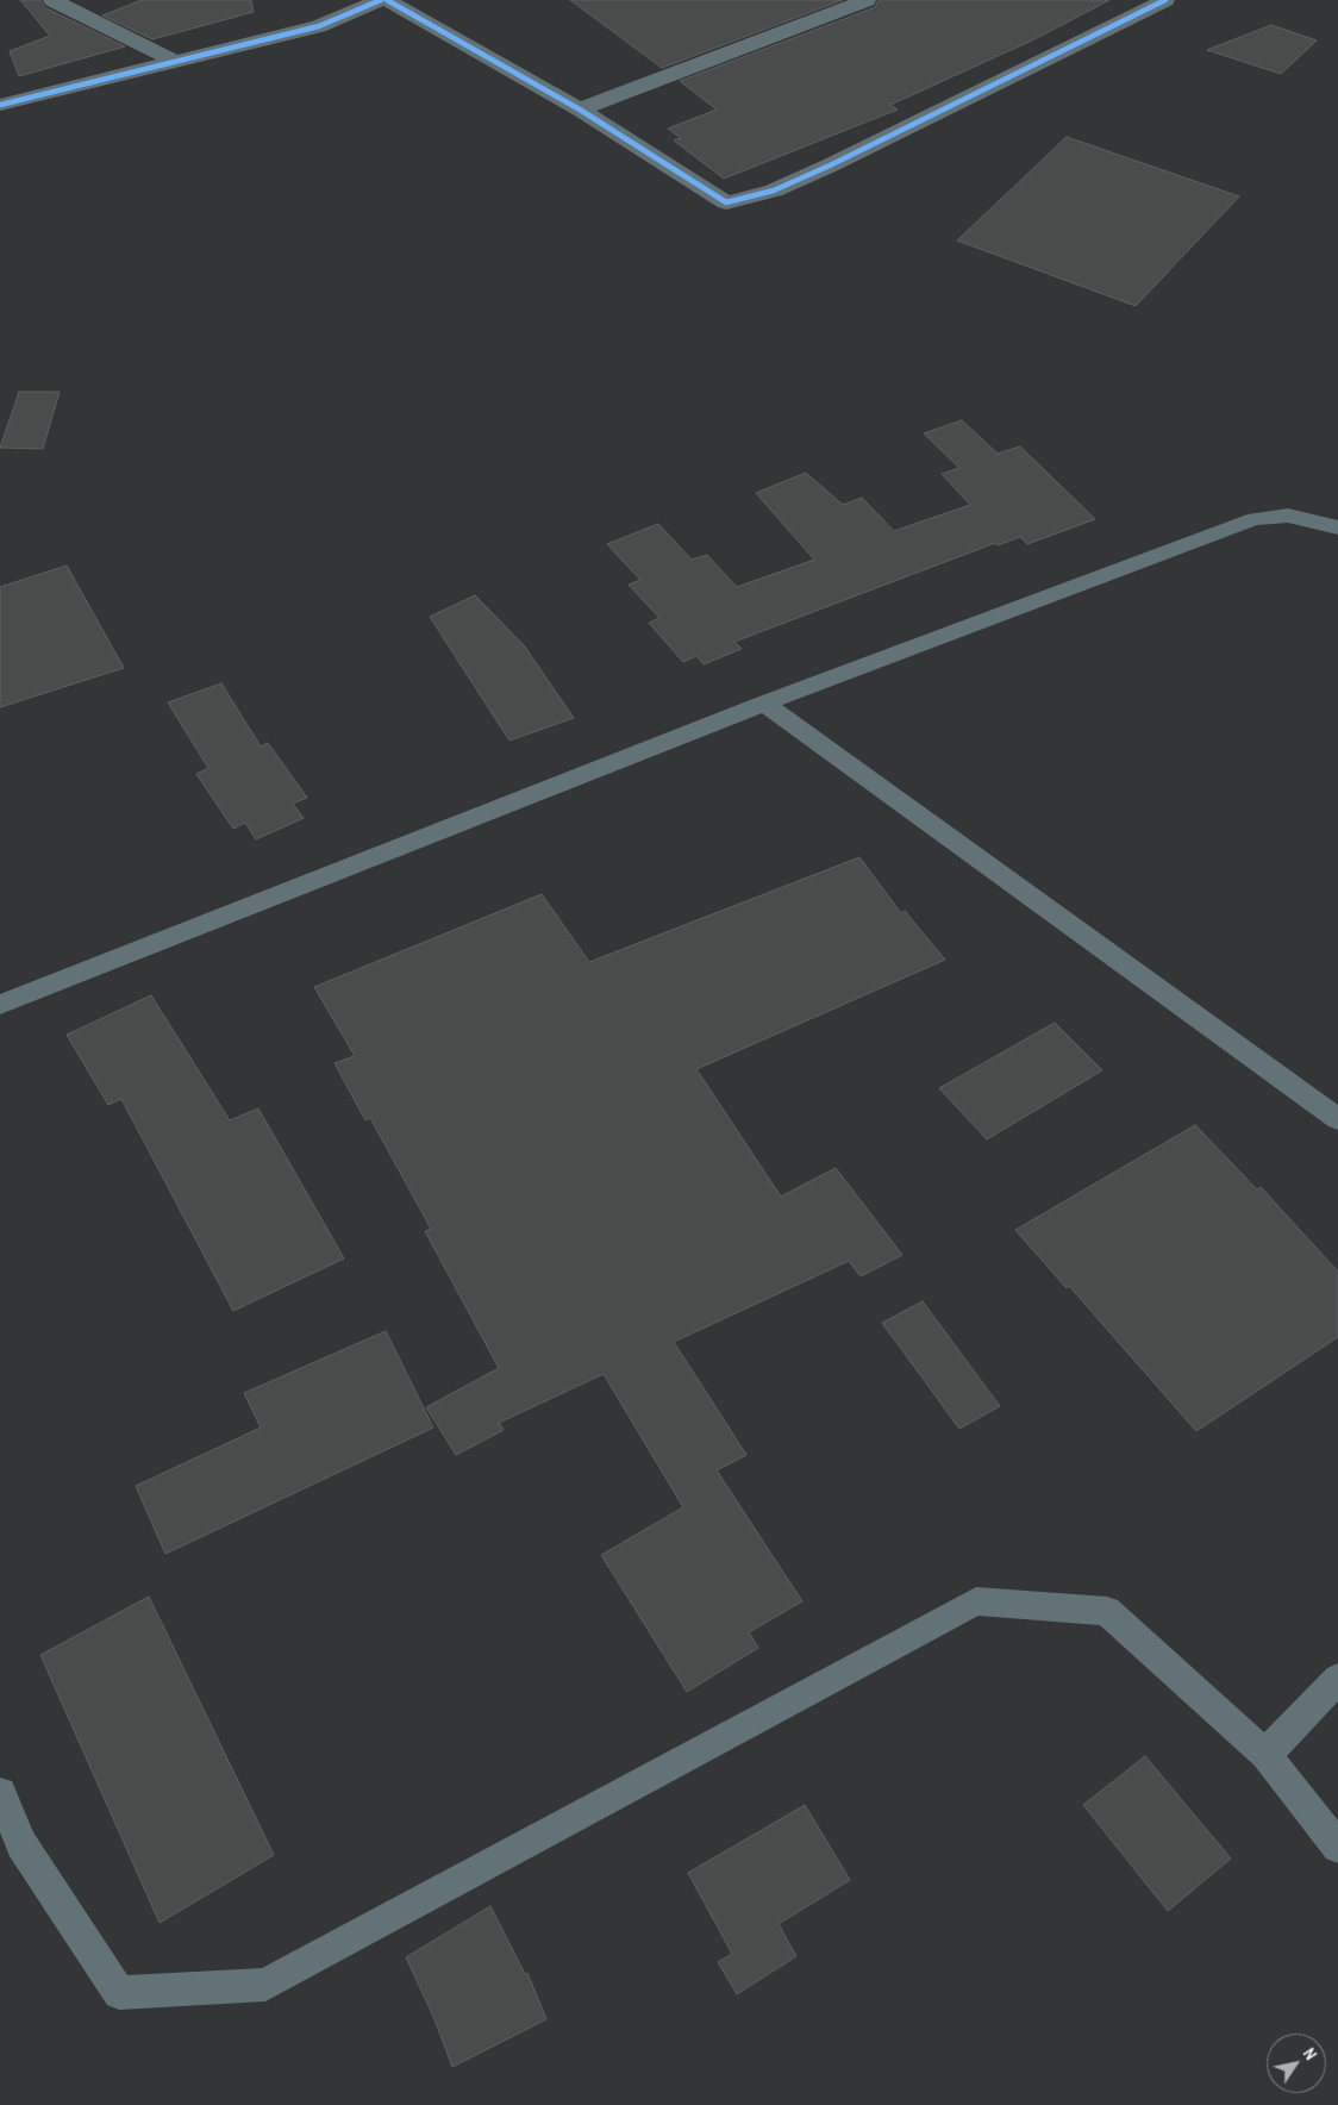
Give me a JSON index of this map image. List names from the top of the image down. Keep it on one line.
{"north":"top right"}
